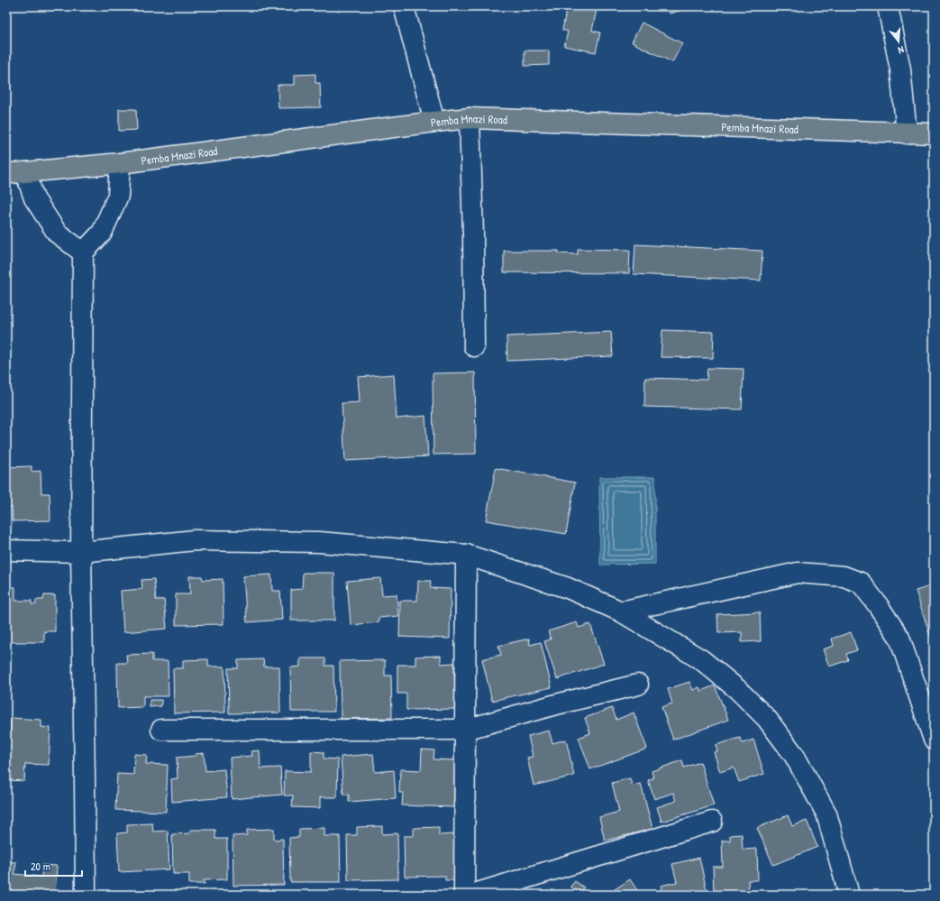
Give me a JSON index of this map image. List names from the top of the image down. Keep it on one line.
{"streets":{"main road":["Pemba Mnazi Road"]},"scale_bar":"20 m","north":"bottom"}
